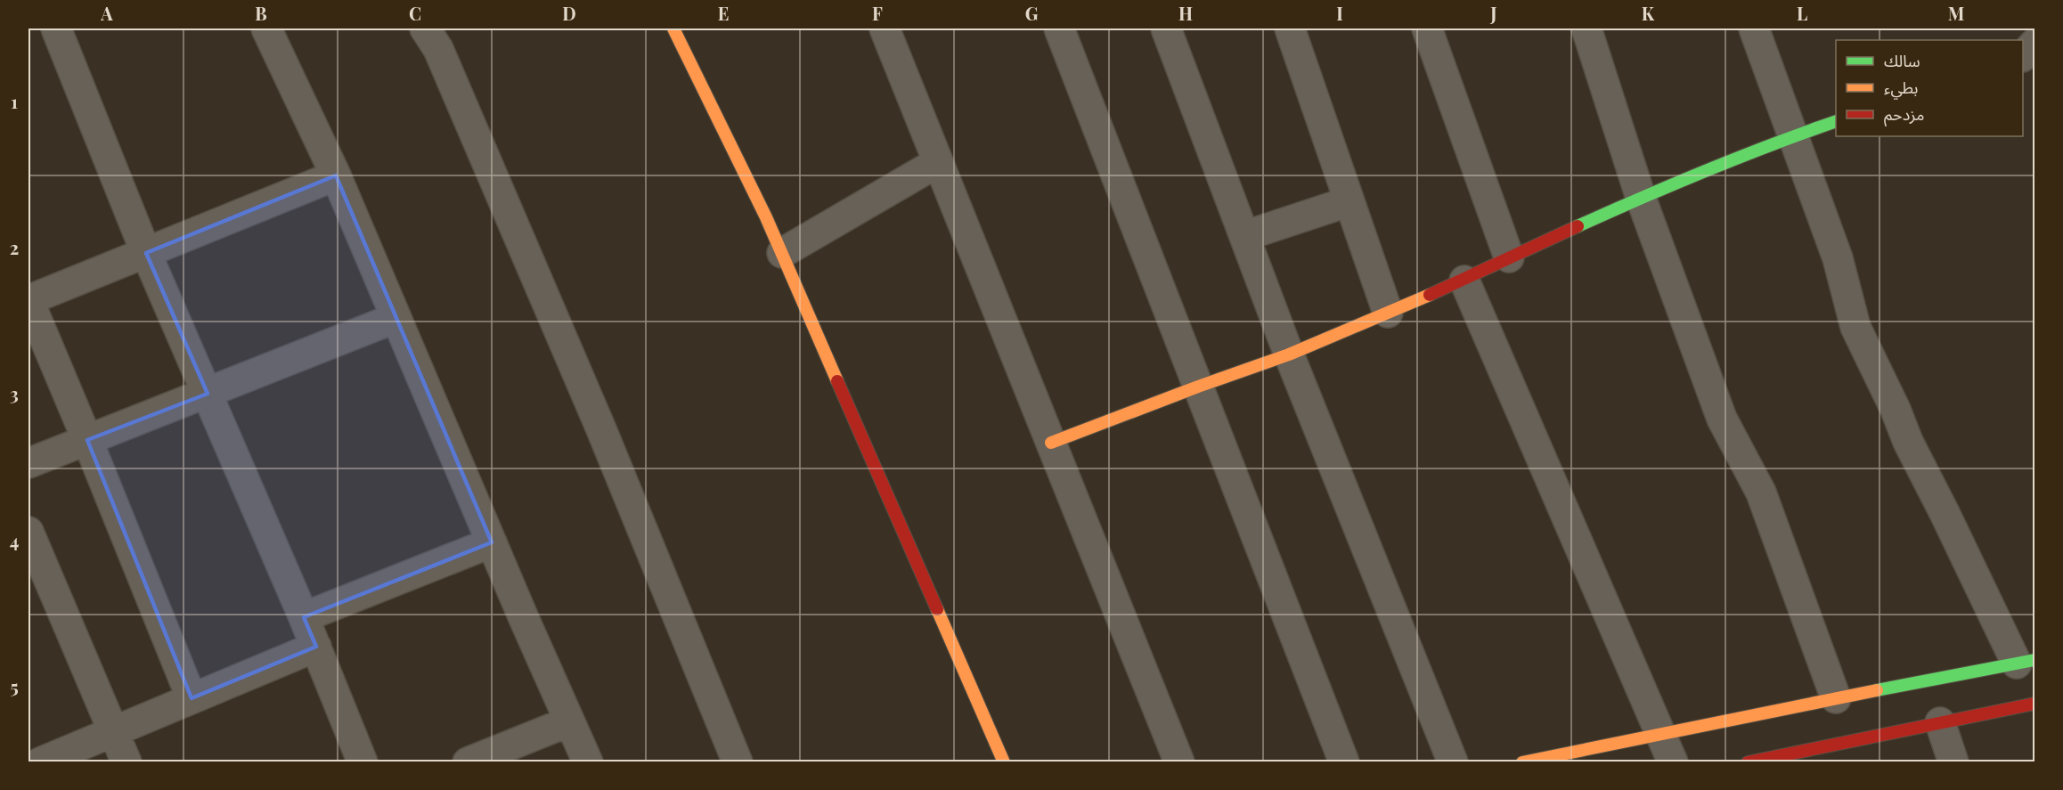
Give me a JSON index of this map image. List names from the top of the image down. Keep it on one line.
{"legend":["سالك","بطيء","مزدحم"],"grid":{"columns":["A","B","C","D","E","F","G","H","I","J","K","L","M"],"rows":["1","2","3","4","5"]}}
